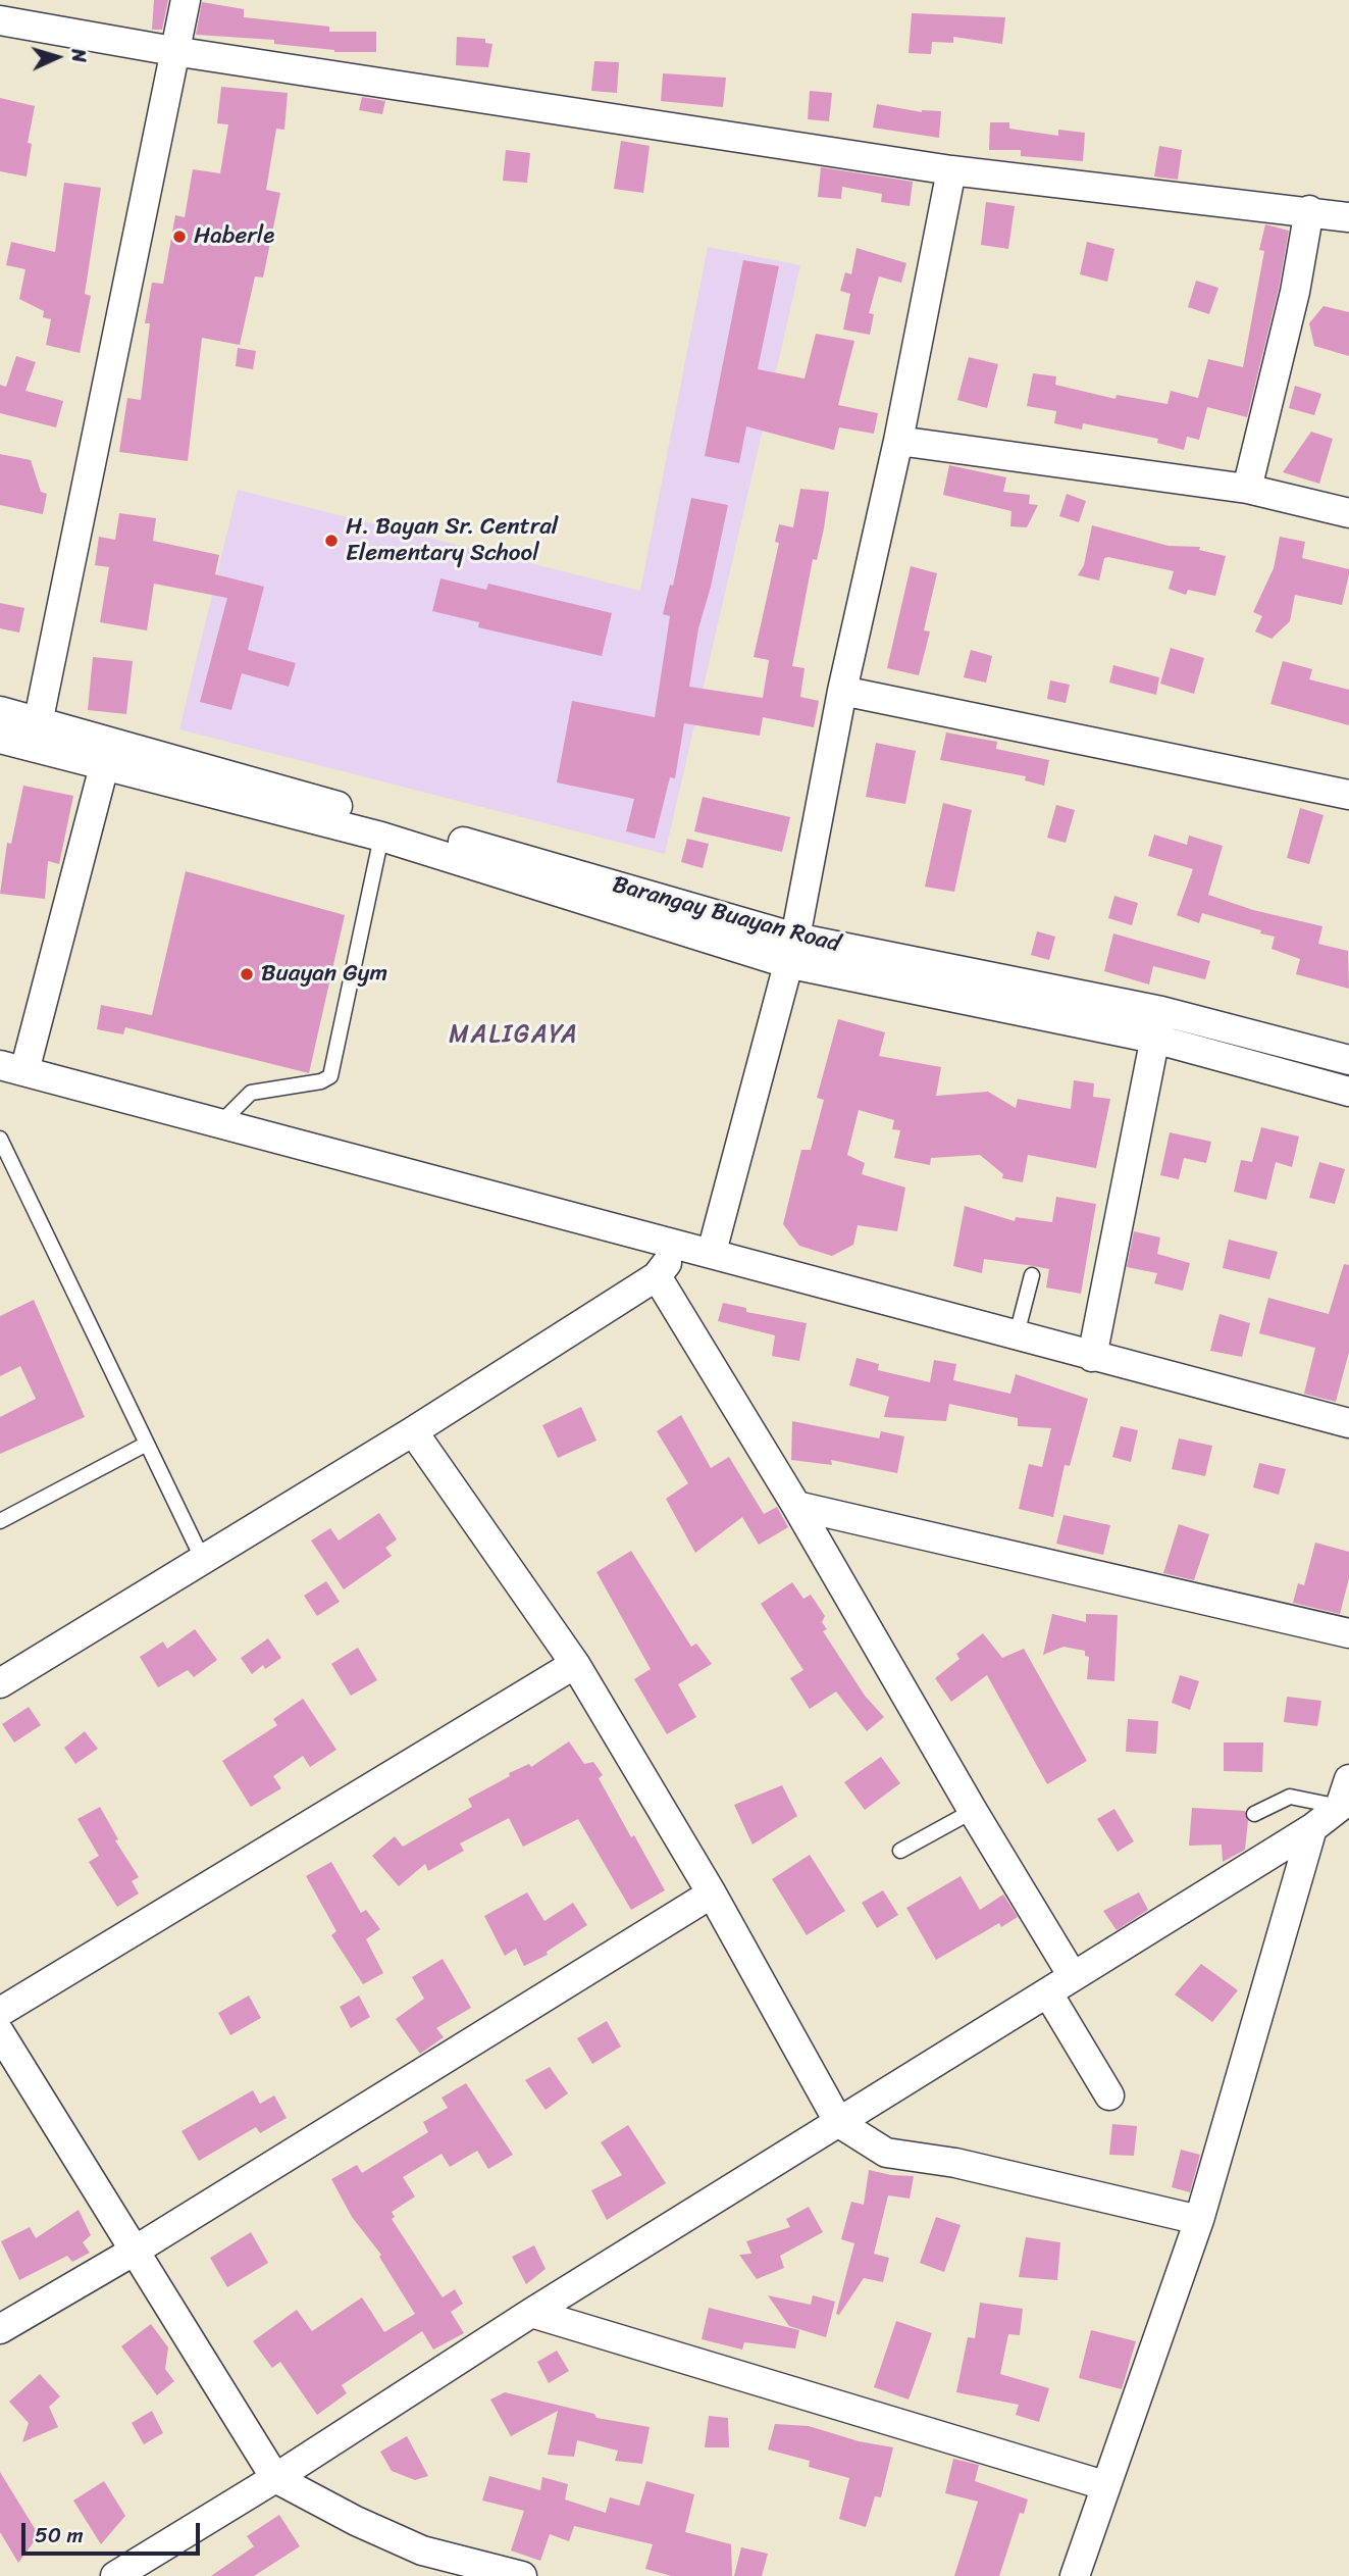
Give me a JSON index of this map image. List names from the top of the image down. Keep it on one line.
{"streets":{"street":["Barangay Buayan Road"]},"districts":["MALIGAYA"],"places":["Haberle","H. Bayan Sr. Central Elementary School","Buayan Gym"],"scale_bar":"50 m","north":"right"}
